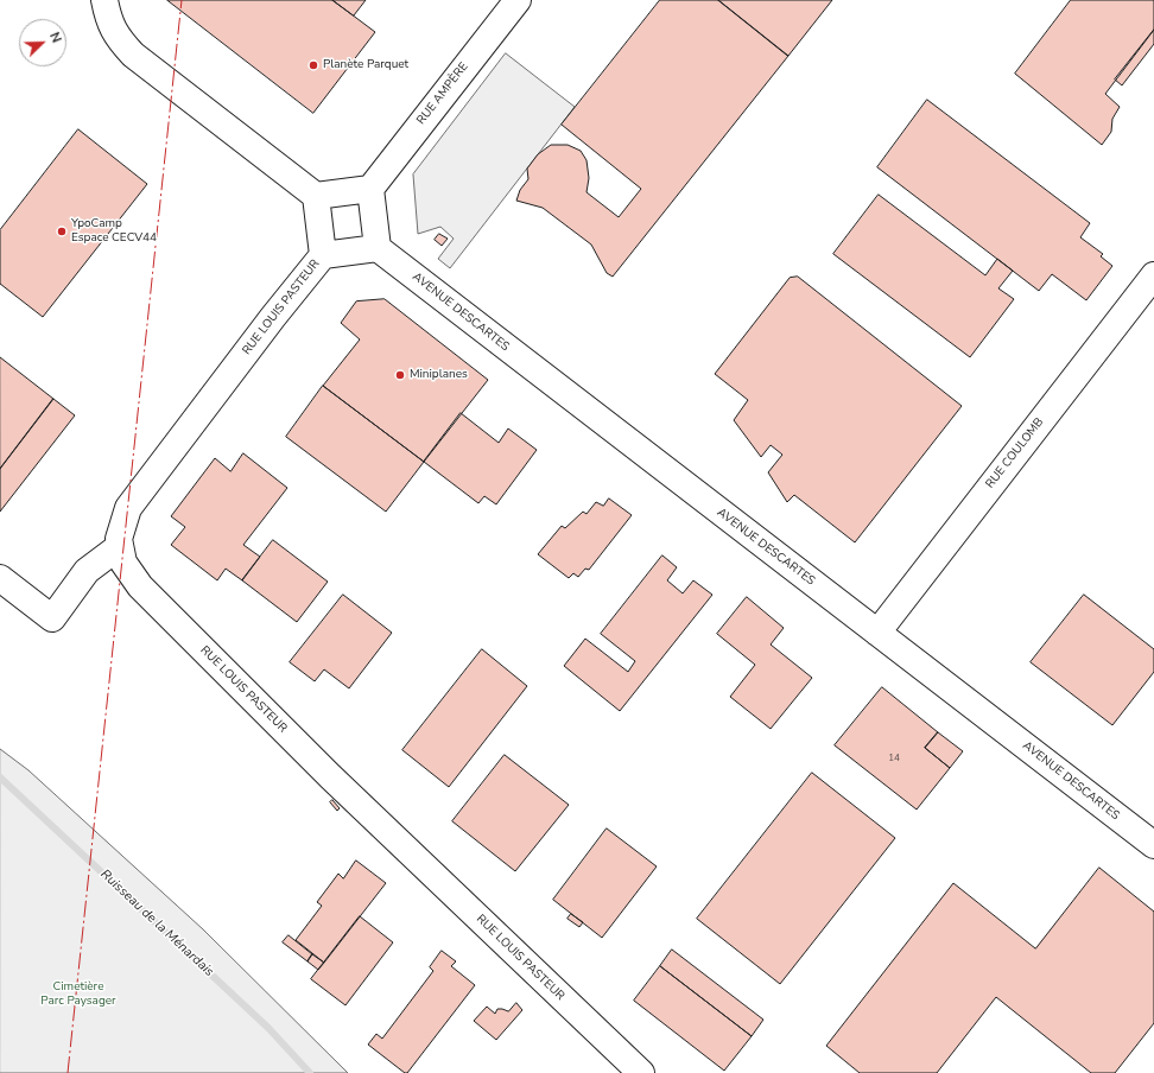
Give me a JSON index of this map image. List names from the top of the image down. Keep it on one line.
{"streets":{"street":["RUE AMPÈRE","RUE LOUIS PASTEUR","AVENUE DESCARTES","RUE COULOMB"]},"crossings":[["AVENUE DESCARTES","RUE COULOMB"]],"water":["Ruisseau de la Ménardais"],"parks":["Cimetière Parc Paysager"],"places":["Planète Parquet","YpoCamp Espace CECV44","Miniplanes"],"house_numbers":["14"],"north":"top right"}
